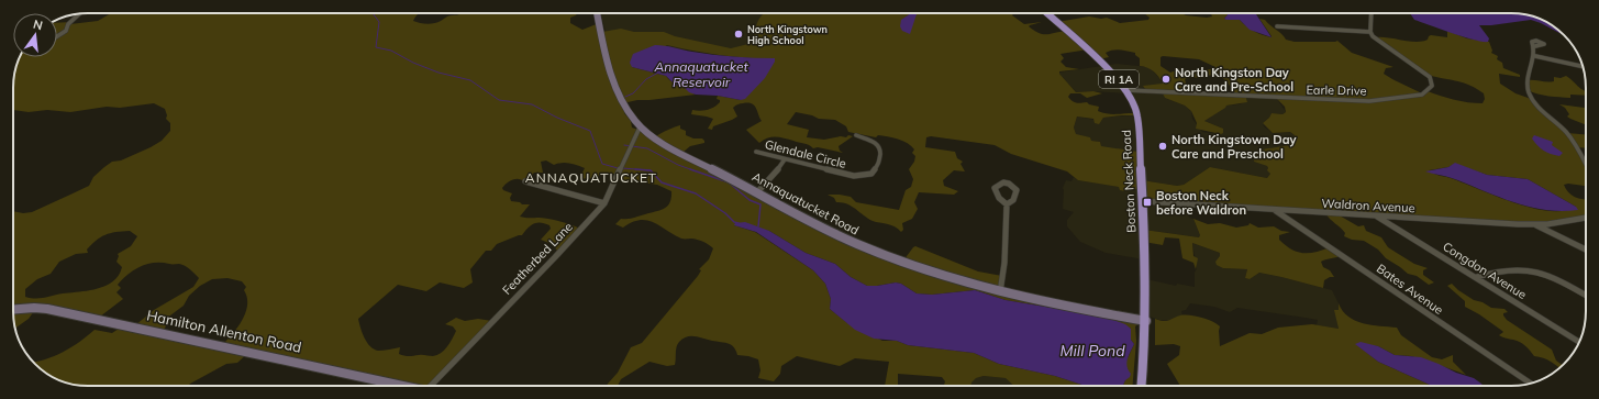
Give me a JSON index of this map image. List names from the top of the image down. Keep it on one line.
{"streets":{"main road":["RI 1A","Boston Neck Road"],"street":["Earle Drive","Glendale Circle","Annaquatucket Road","Waldron Avenue","Featherbed Lane","Congdon Avenue","Bates Avenue","Hamilton Allenton Road"]},"crossings":[["Earle Drive","Boston Neck Road"],["Boston Neck Road","Annaquatucket Road"],["Boston Neck Road","Waldron Avenue"],["Annaquatucket Road","Featherbed Lane"],["Waldron Avenue","Congdon Avenue"],["Waldron Avenue","Bates Avenue"]],"districts":["ANNAQUATUCKET"],"water":["Annaquatucket Reservoir","Mill Pond"],"places":{"other":["North Kingstown High School","North Kingston Day Care and Pre-School","North Kingstown Day Care and Preschool"],"transit":["Boston Neck before Waldron"]},"north":"top"}
